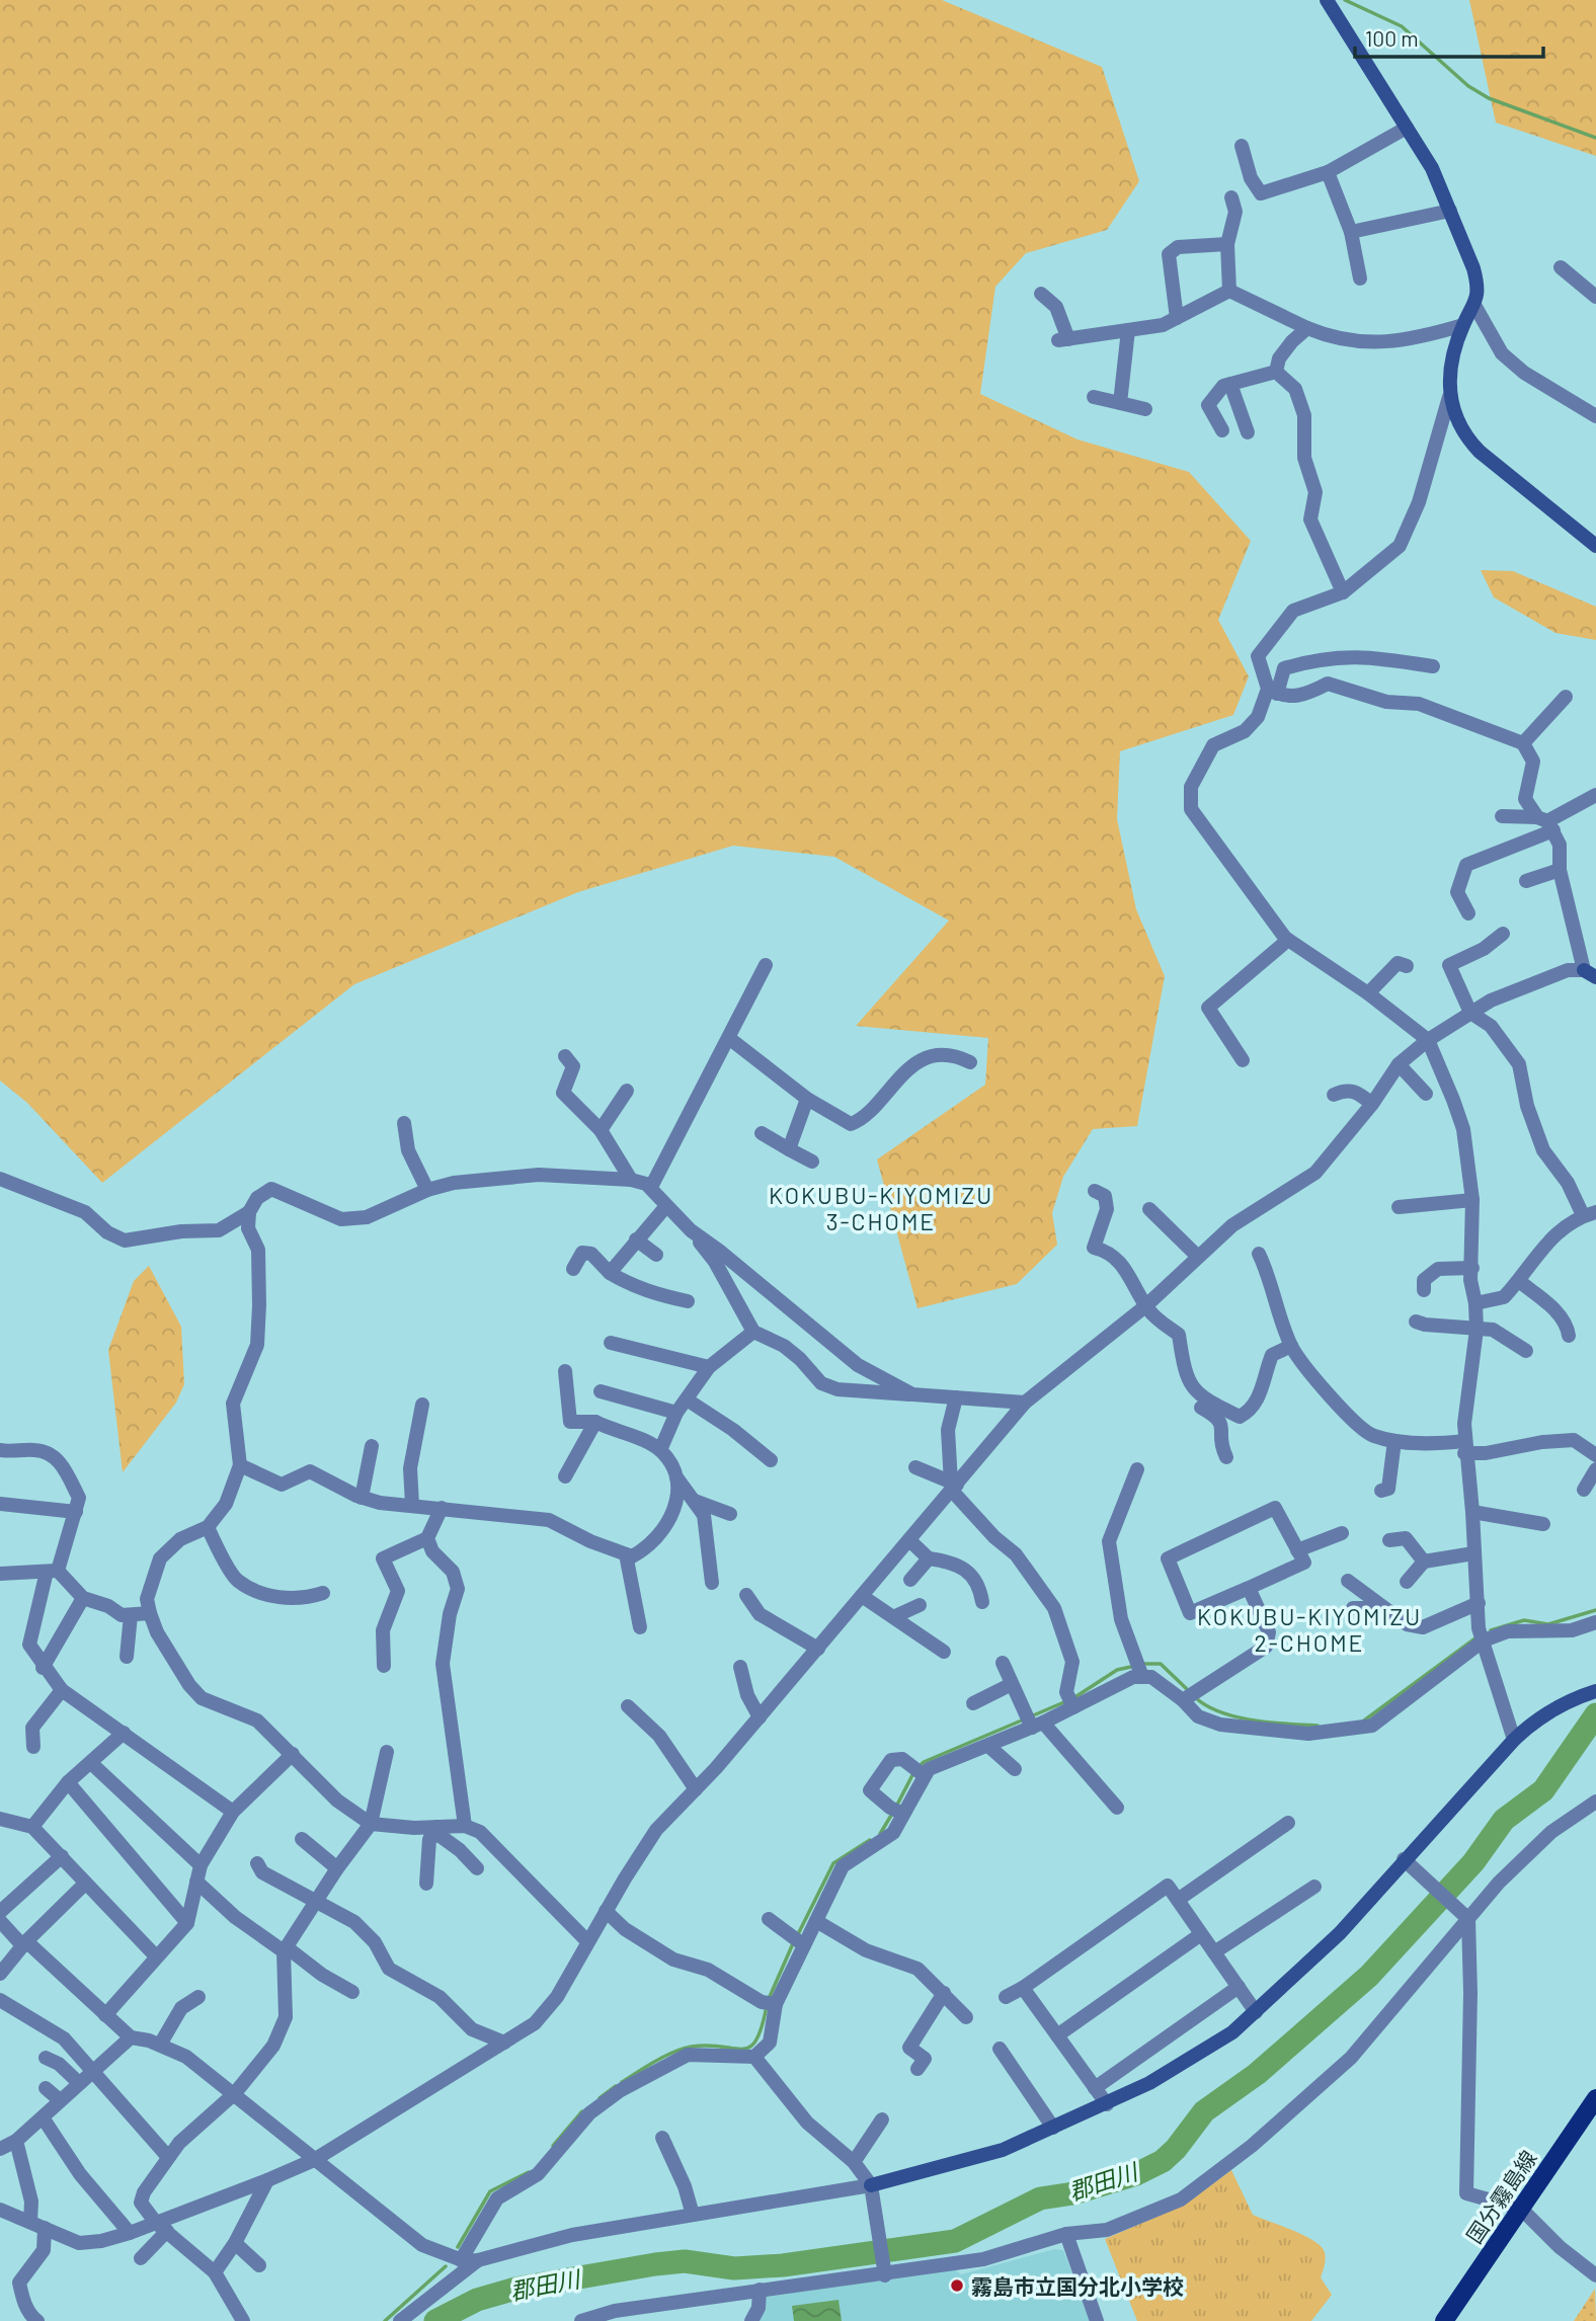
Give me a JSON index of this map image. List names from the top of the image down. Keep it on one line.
{"streets":{"main road":["国分霧島線"]},"districts":["KOKUBU-KIYOMIZU 3-CHOME","KOKUBU-KIYOMIZU 2-CHOME"],"water":["郡田川"],"places":["霧島市立国分北小学校"],"scale_bar":"100 m"}
